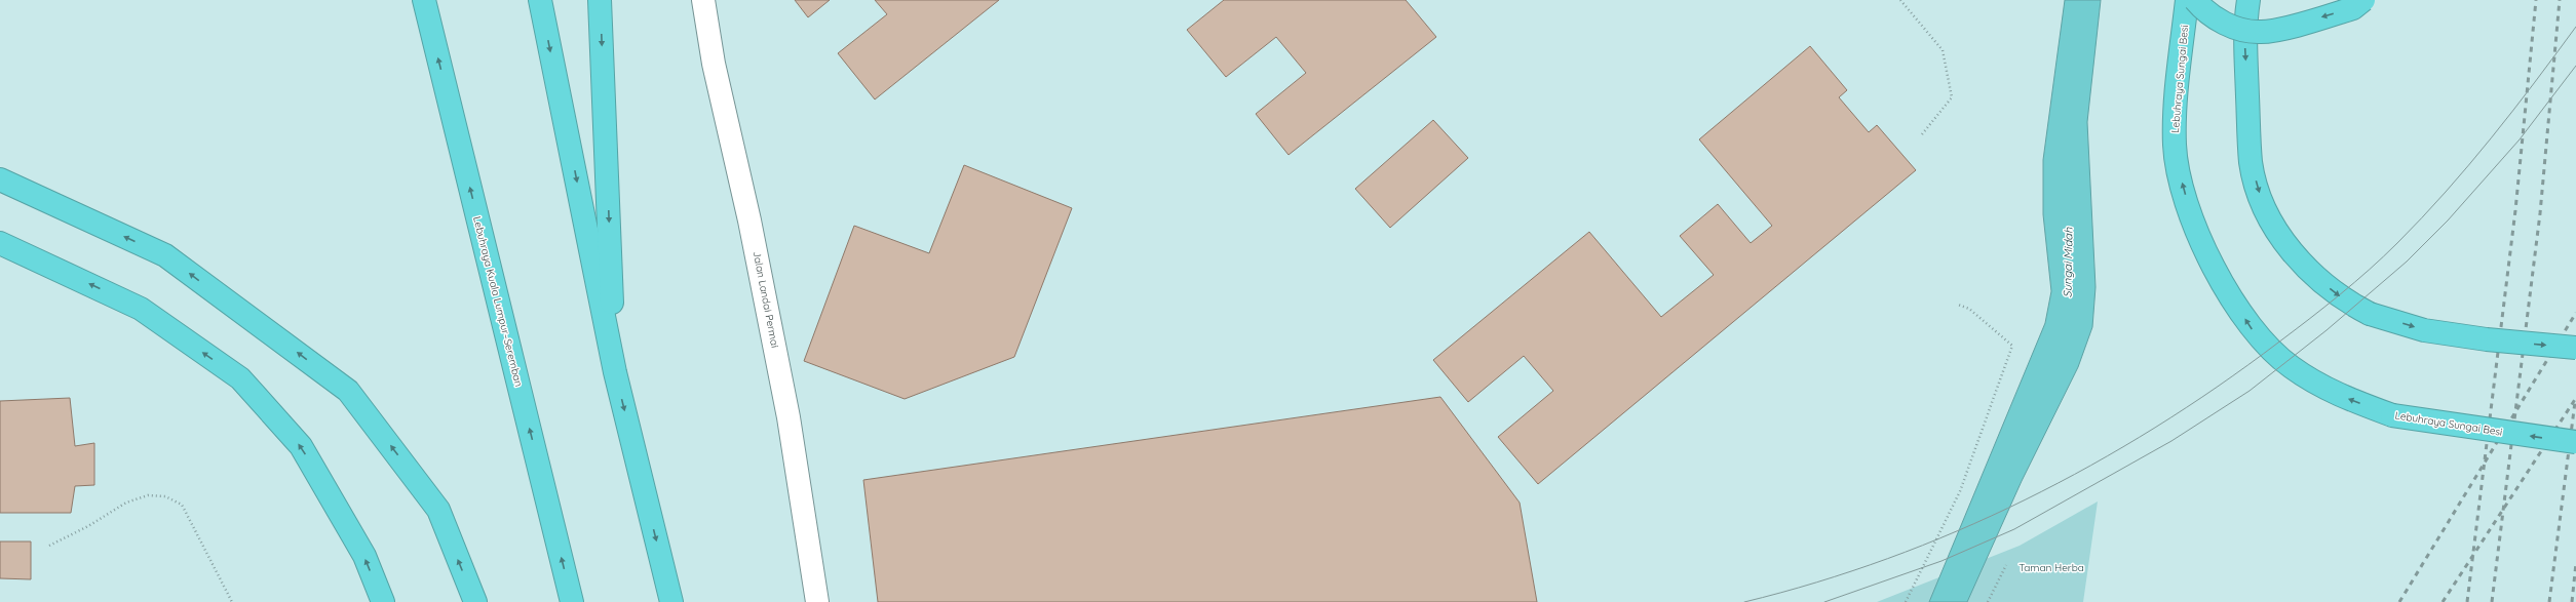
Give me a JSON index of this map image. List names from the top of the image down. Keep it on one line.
{"streets":{"highway":["Lebuhraya Sungai Besi","Lebuhraya Kuala Lumpur–Seremban"],"street":["Jalan Landai Permai"]},"one_way":["Lebuhraya Sungai Besi"],"water":["Sungai Midah"],"parks":["Taman Herba"]}
